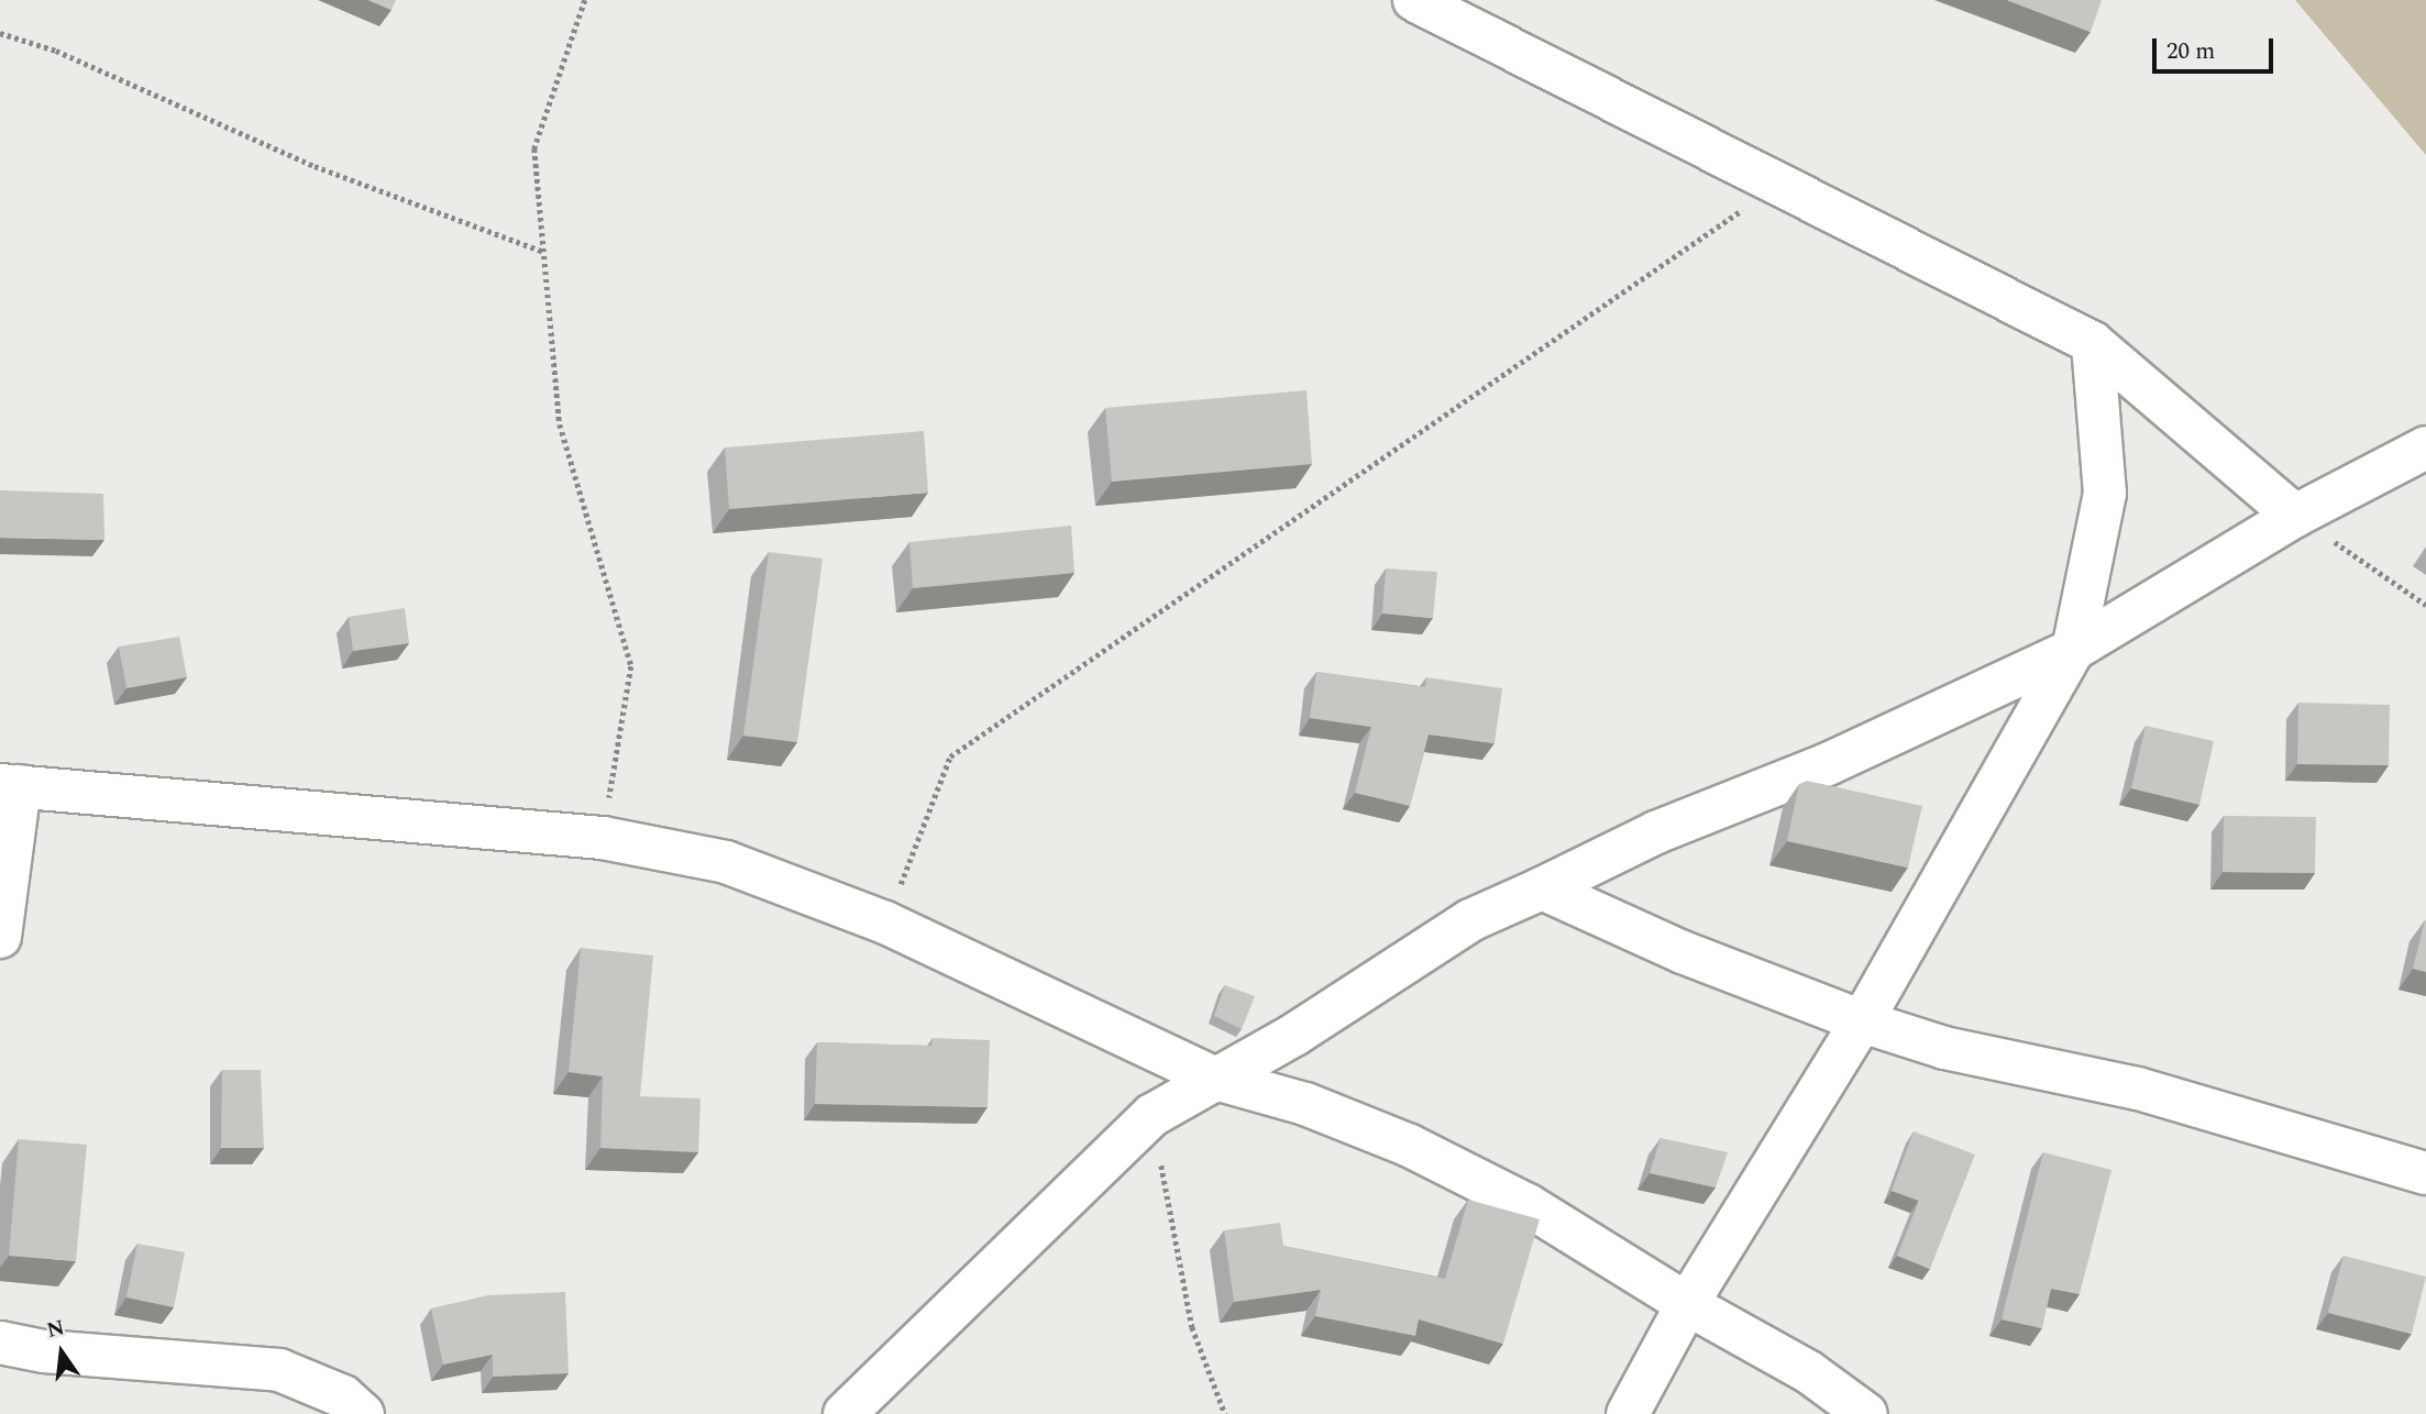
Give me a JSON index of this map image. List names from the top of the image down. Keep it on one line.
{"scale_bar":"20 m","north":"top"}
